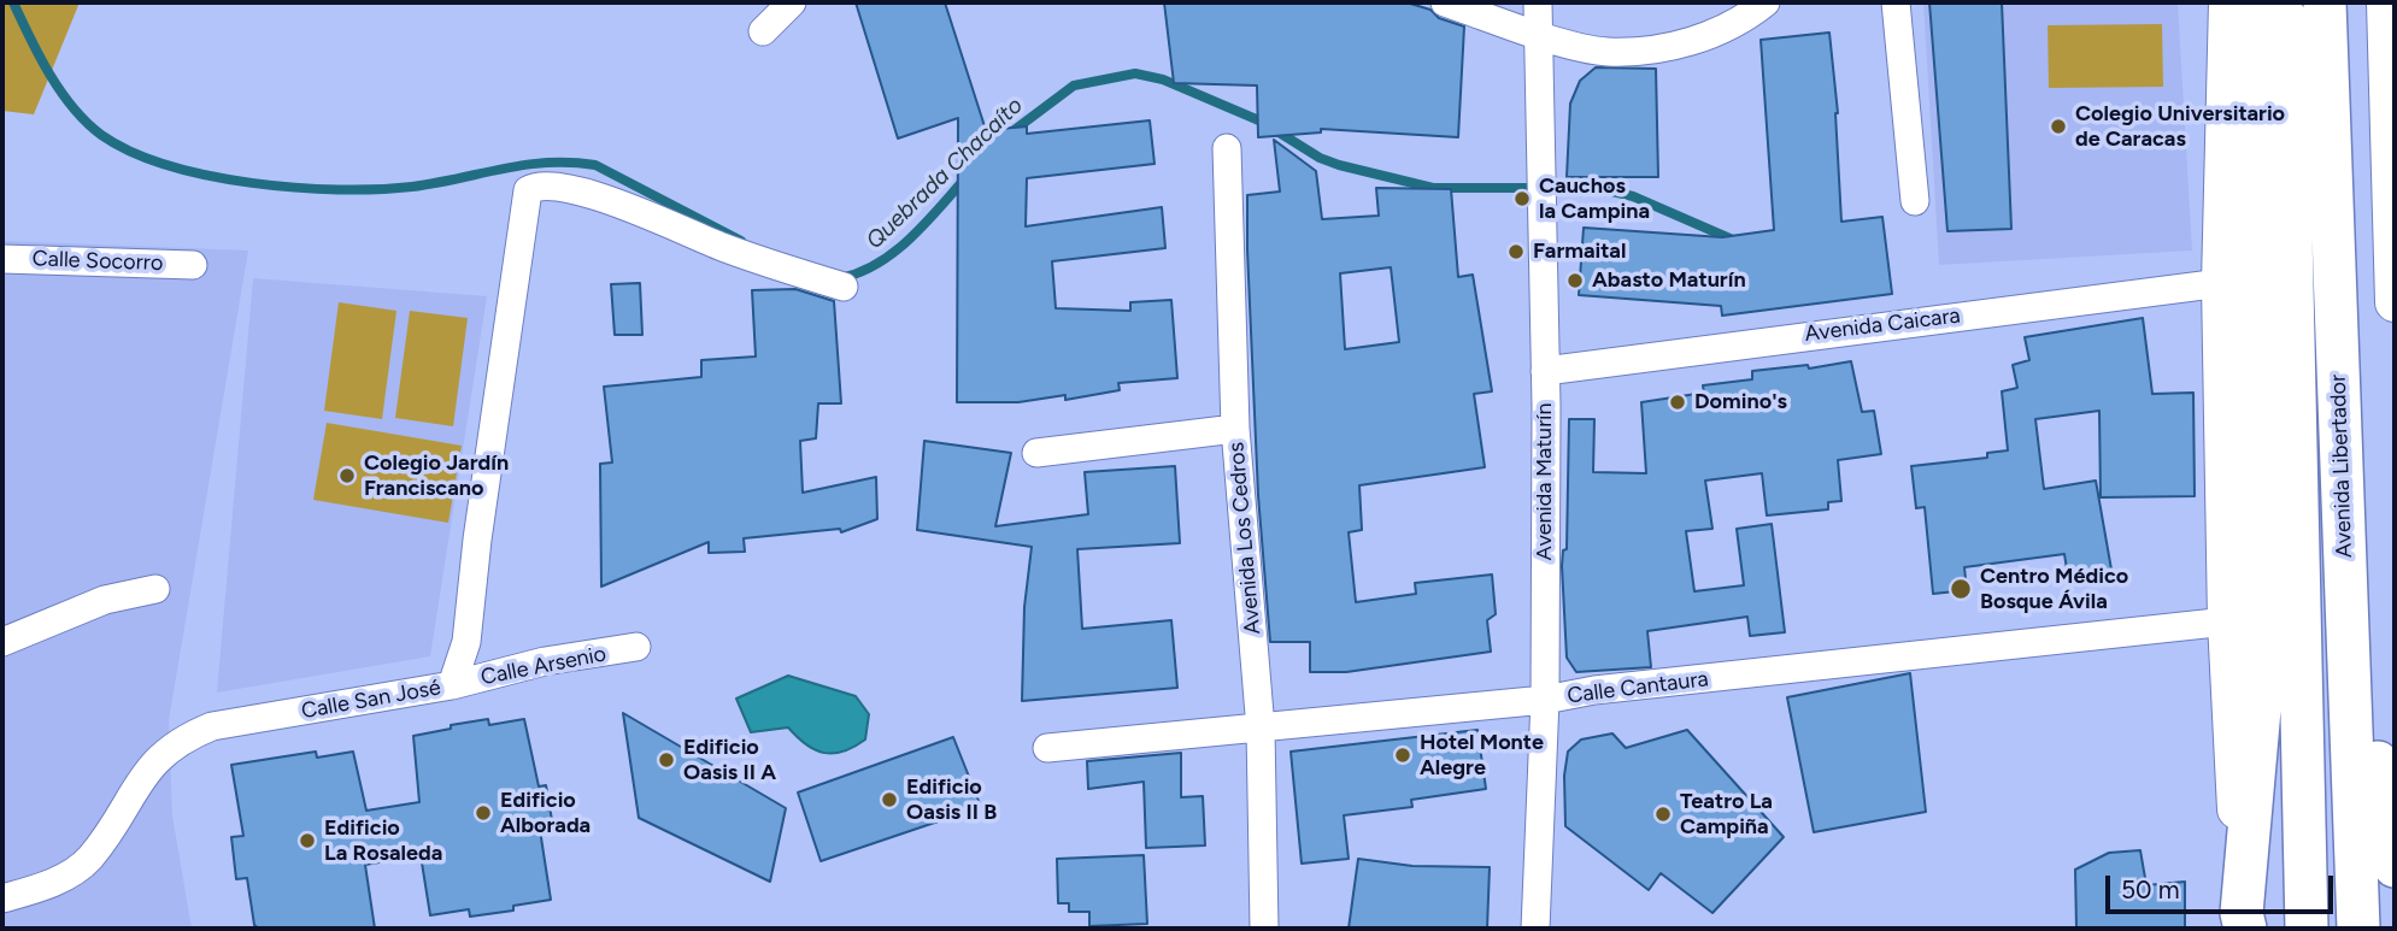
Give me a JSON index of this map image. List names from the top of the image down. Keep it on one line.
{"streets":{"main road":["Avenida Libertador"],"street":["Calle Socorro","Avenida Caicara","Avenida Maturín","Avenida Los Cedros","Calle Arsenio","Calle Cantaura","Calle San José"]},"crossings":[["Avenida Caicara","Avenida Maturín"],["Avenida Maturín","Calle Cantaura"],["Avenida Los Cedros","Calle Cantaura"],["Calle Arsenio","Calle San José"]],"water":["Quebrada Chacaíto"],"places":["Colegio Universitario de Caracas","Cauchos la Campina","Farmaital","Abasto Maturín","Domino's","Colegio Jardín Franciscano","Centro Médico Bosque Ávila","Hotel Monte Alegre","Edificio Oasis II A","Edificio Oasis II B","Edificio Alborada","Teatro La Campiña","Edificio La Rosaleda"],"scale_bar":"50 m"}
